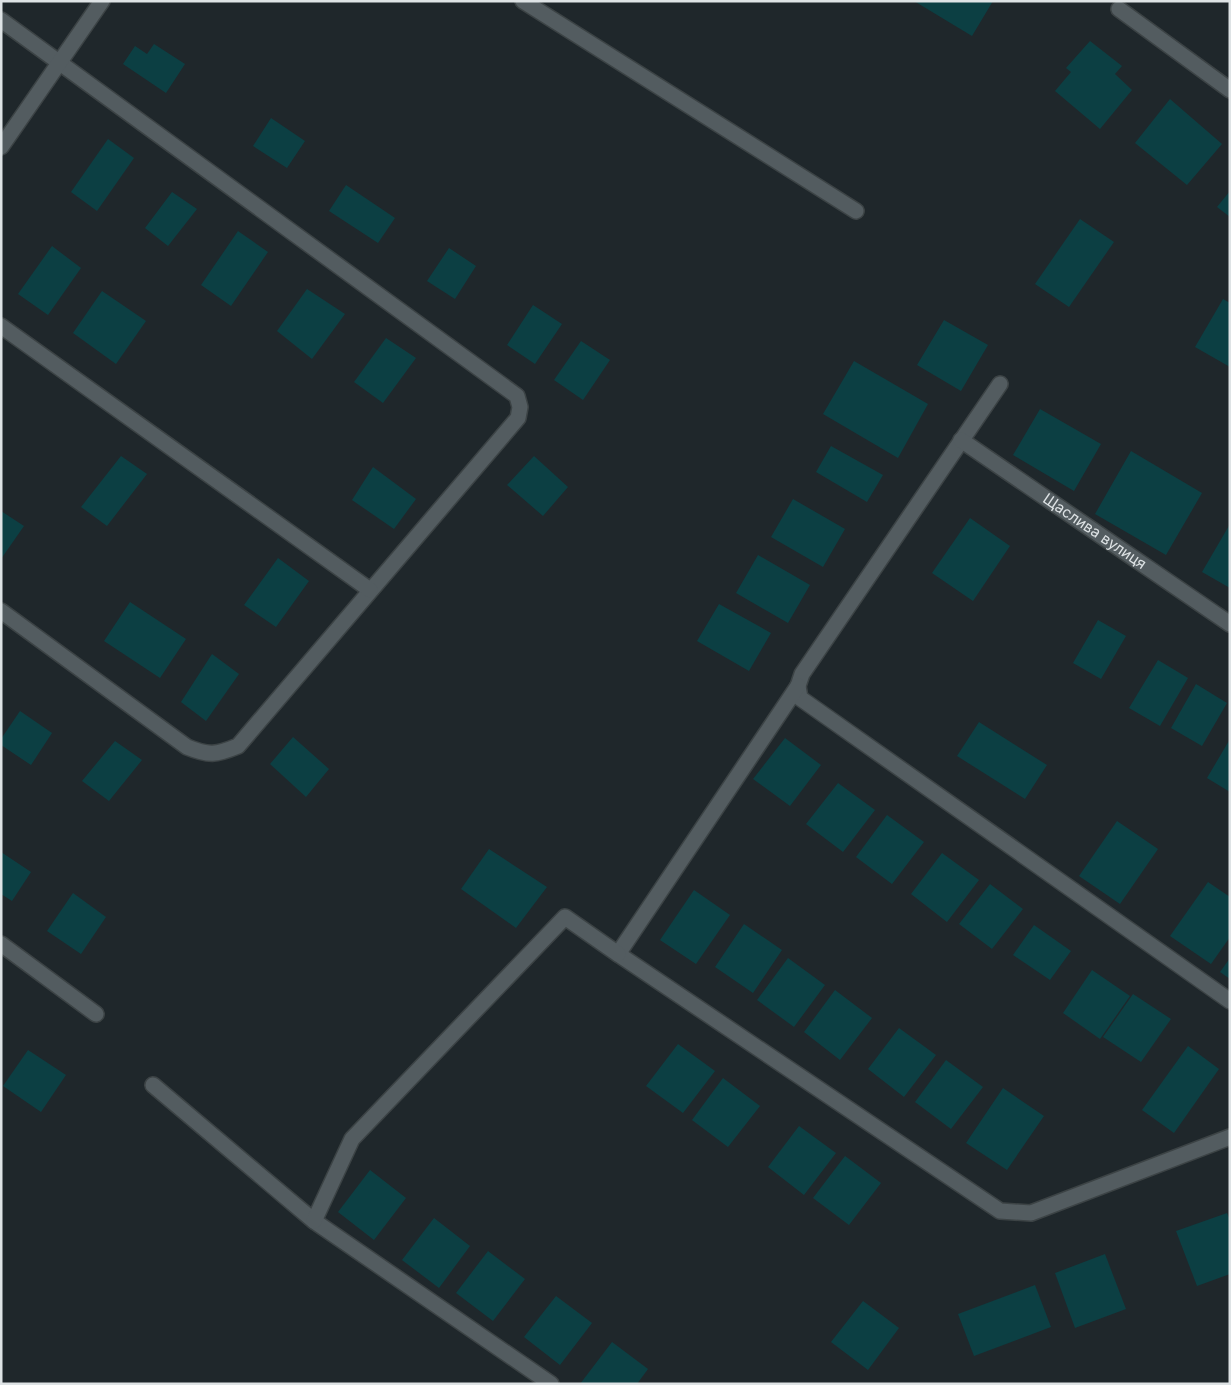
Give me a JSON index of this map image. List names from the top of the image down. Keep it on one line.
{"streets":{"street":["Щаслива вулиця"]}}
